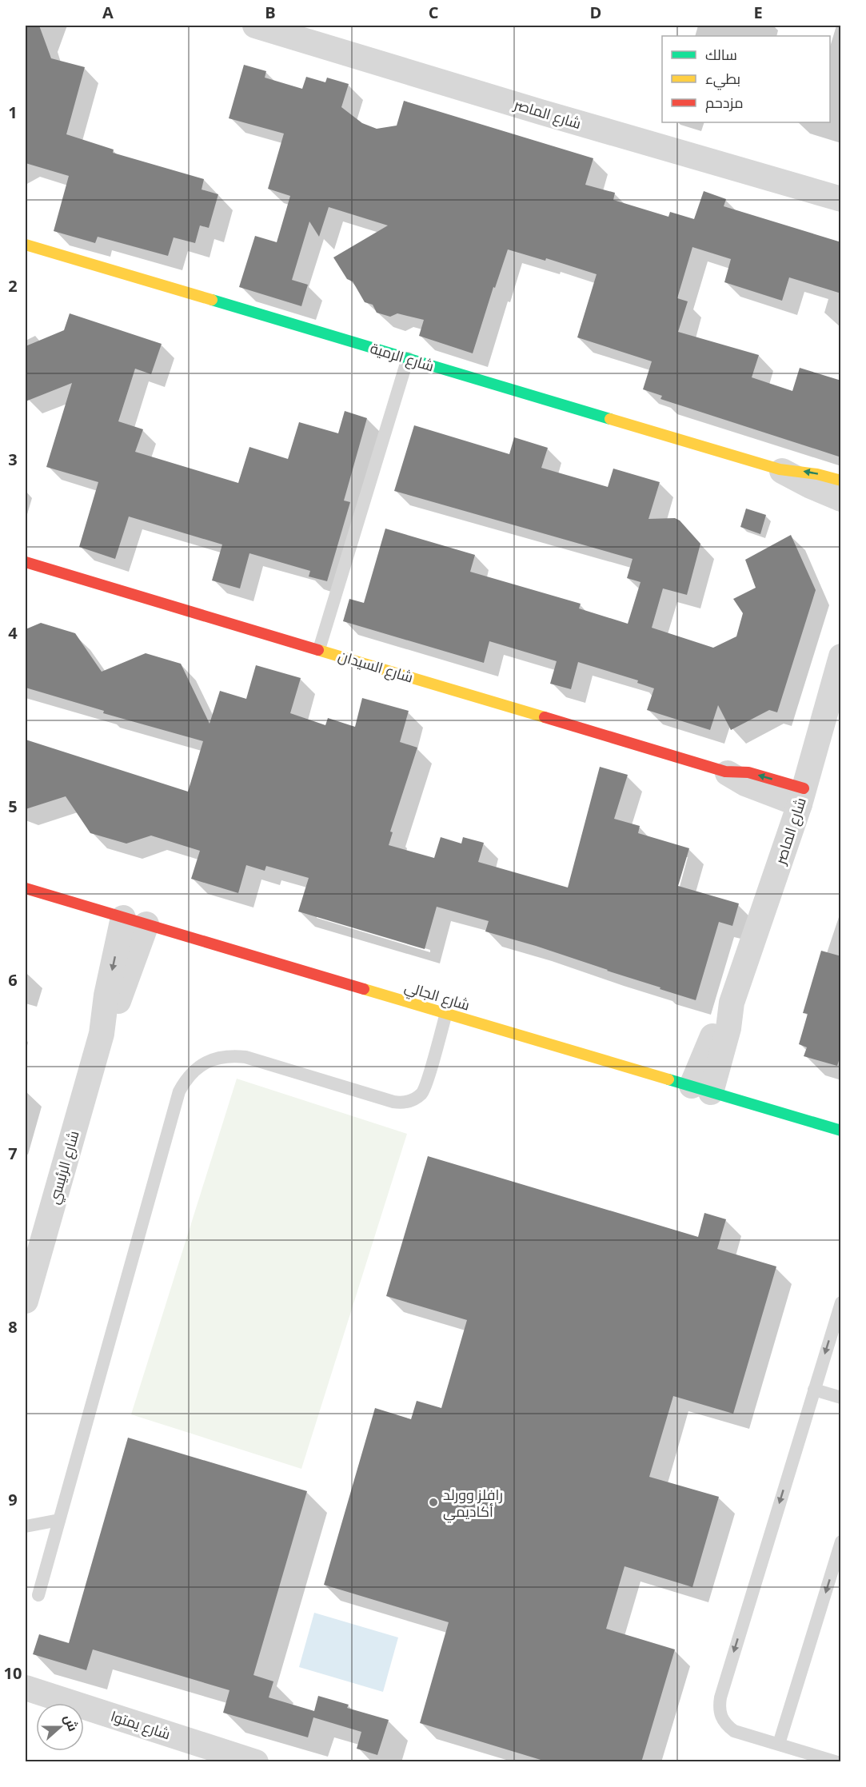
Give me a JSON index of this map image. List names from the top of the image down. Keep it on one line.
{"streets":{"street":["شارع الماصر","شارع الرمية","شارع السيدان","شارع الجالي","شارع الرئيسي","شارع يمتوا"]},"crossings":[["شارع الماصر","شارع السيدان"],["شارع الماصر","شارع الجالي"],["شارع الجالي","شارع الرئيسي"]],"places":["رافلز وورلد أكاديمي"],"legend":["سالك","بطيء","مزدحم"],"north":"right","grid":{"columns":["A","B","C","D","E"],"rows":["1","2","3","4","5","6","7","8","9","10"]}}
